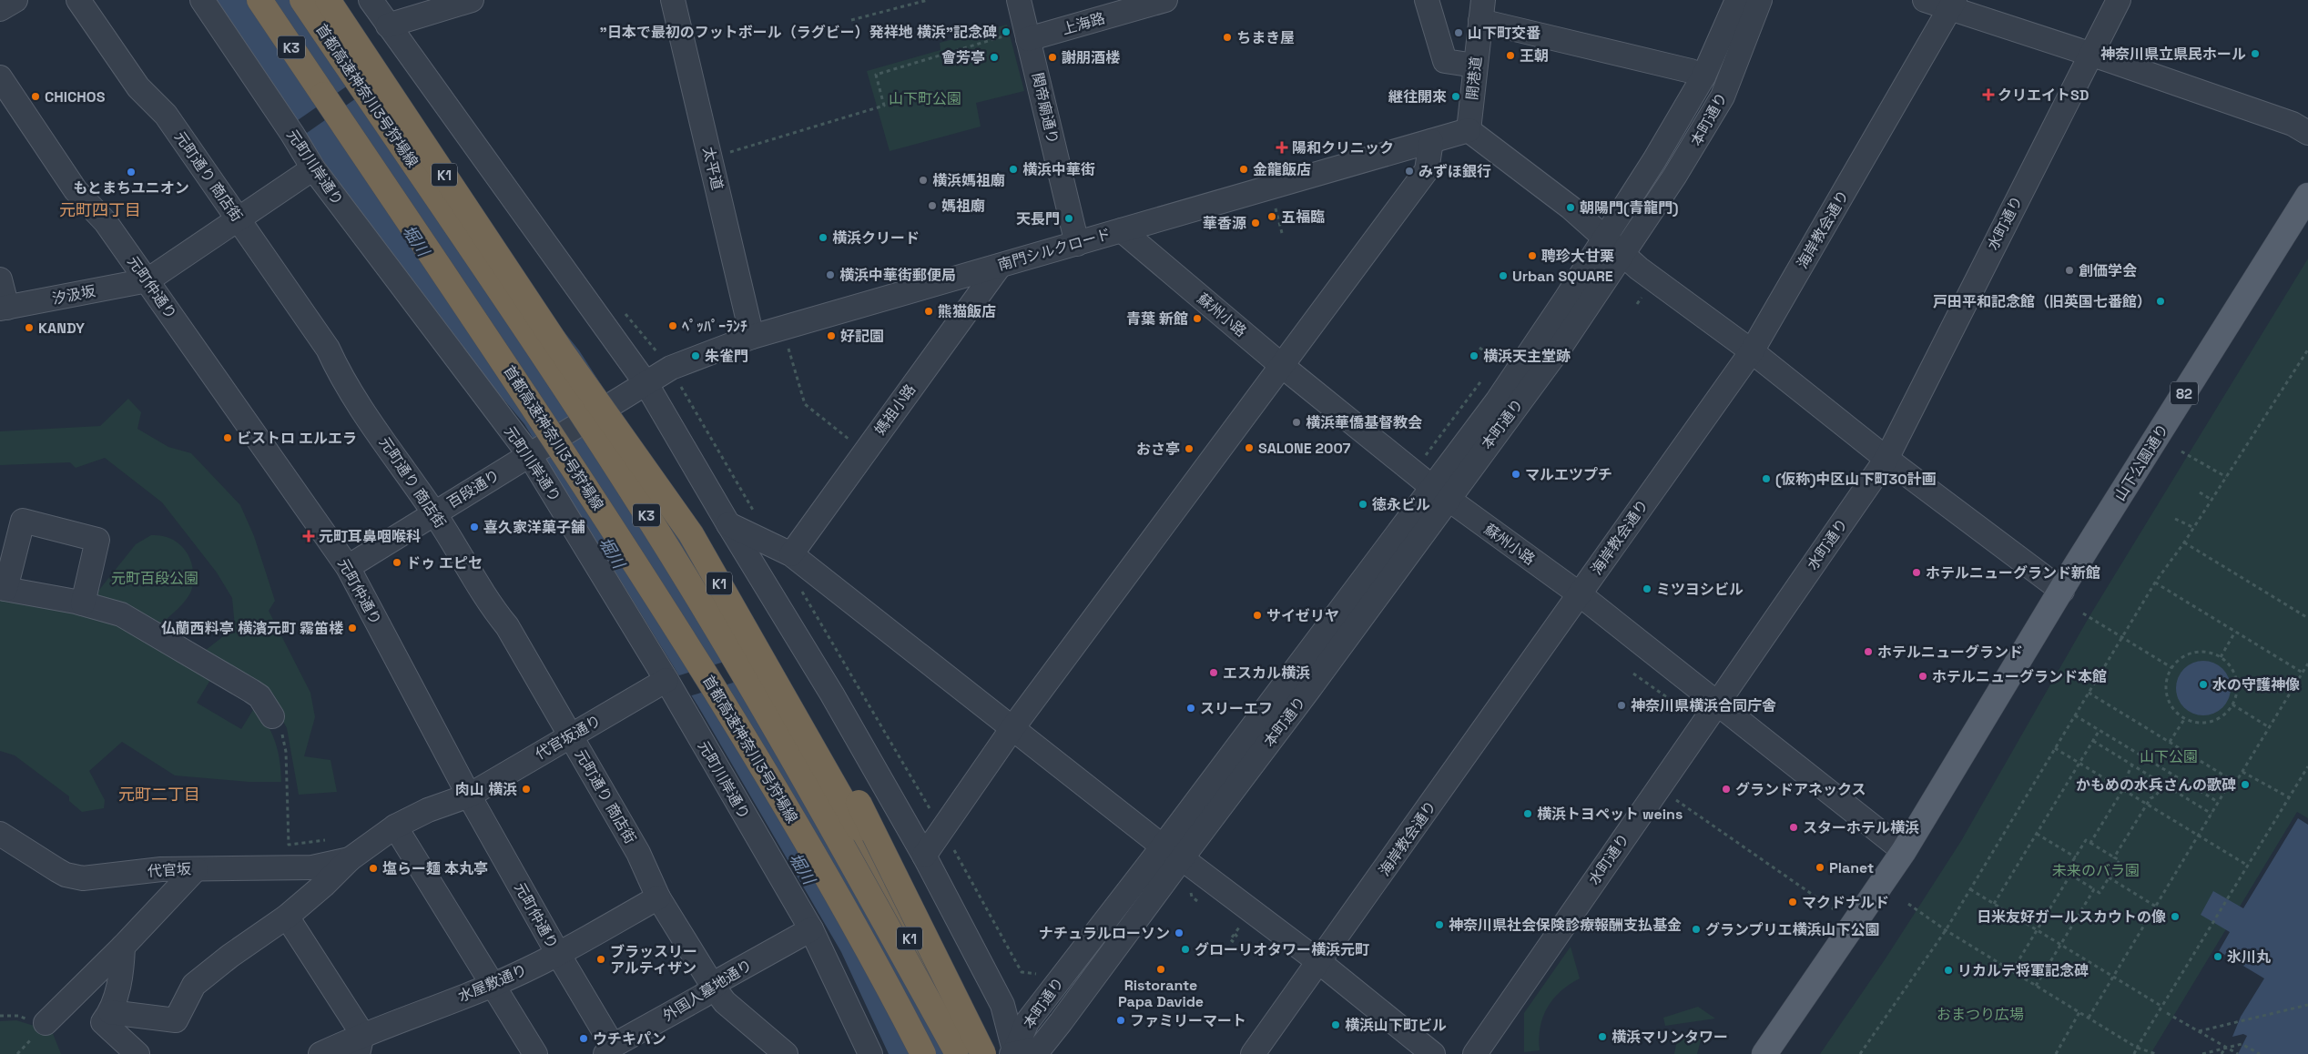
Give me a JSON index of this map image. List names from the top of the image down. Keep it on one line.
{"streets":{"highway":["K3","首都高速神奈川3号狩場線","K1"],"main road":["82","山下公園通り"],"street":["上海路","開港道","関帝廟通り","本町通り","元町川岸通り","太平道","元町通り 商店街","水町通り","海岸教会通り","南門シルクロード","元町仲通り","汐汲坂","蘇州小路","媽祖小路","百段通り","代官坂通り","代官坂","水屋敷通り","外国人墓地通り"]},"crossings":[["上海路","関帝廟通り"],["開港道","南門シルクロード"],["首都高速神奈川3号狩場線","K1"],["関帝廟通り","南門シルクロード"],["本町通り","蘇州小路"],["元町川岸通り","百段通り"],["元町川岸通り","代官坂通り"],["元町川岸通り","外国人墓地通り"],["太平道","南門シルクロード"],["元町通り 商店街","百段通り"],["元町通り 商店街","代官坂通り"],["元町通り 商店街","水屋敷通り"],["元町通り 商店街","外国人墓地通り"],["水町通り","蘇州小路"],["海岸教会通り","蘇州小路"],["南門シルクロード","蘇州小路"],["南門シルクロード","媽祖小路"],["南門シルクロード","百段通り"],["元町仲通り","汐汲坂"],["元町仲通り","百段通り"],["元町仲通り","代官坂通り"],["元町仲通り","水屋敷通り"],["元町仲通り","外国人墓地通り"],["蘇州小路","82"],["82","山下公園通り"],["代官坂通り","代官坂"]],"districts":["元町四丁目","元町二丁目"],"water":["堀川"],"parks":["山下町公園","元町百段公園","山下公園","未来のバラ園","おまつり広場"],"places":{"other":["\"日本で最初のフットボール（ラグビー）発祥地 横浜\"記念碑","山下町交番","ちまき屋","神奈川県立県民ホール","王朝","會芳亭","謝朋酒楼","CHICHOS","継往開來","横浜中華街","金龍飯店","みずほ銀行","もとまちユニオン","横浜媽祖廟","媽祖廟","朝陽門(青龍門)","五福臨","天長門","華香源","横浜クリード","聘珍大甘栗","創価学会","横浜中華街郵便局","Urban SQUARE","戸田平和記念館（旧英国七番館）","熊猫飯店","青葉 新館","ﾍﾟｯﾊﾟｰﾗﾝﾁ","KANDY","好記園","朱雀門","横浜天主堂跡","横浜華僑基督教会","ビストロ エルエラ","SALONE 2007","おさ亭","マルエツプチ","(仮称)中区山下町30計画","徳永ビル","喜久家洋菓子舗","ドゥ エピセ","ホテルニューグランド新館","ミツヨシビル","サイゼリヤ","仏蘭西料亭 横濱元町 霧笛楼","ホテルニューグランド","エスカル横浜","ホテルニューグランド本館","水の守護神像","神奈川県横浜合同庁舎","スリーエフ","かもめの水兵さんの歌碑","肉山 横浜","グランドアネックス","横浜トヨペット weins","スターホテル横浜","Planet","塩らー麺 本丸亭","マクドナルド","日米友好ガールスカウトの像","神奈川県社会保険診療報酬支払基金","グランプリエ横浜山下公園","ナチュラルローソン","グローリオタワー横浜元町","氷川丸","ブラッスリー アルティザン","Ristorante Papa Davide","リカルテ将軍記念碑","ファミリーマート","横浜山下町ビル","横浜マリンタワー","ウチキパン"],"health":["クリエイトSD","陽和クリニック","元町耳鼻咽喉科"]}}
